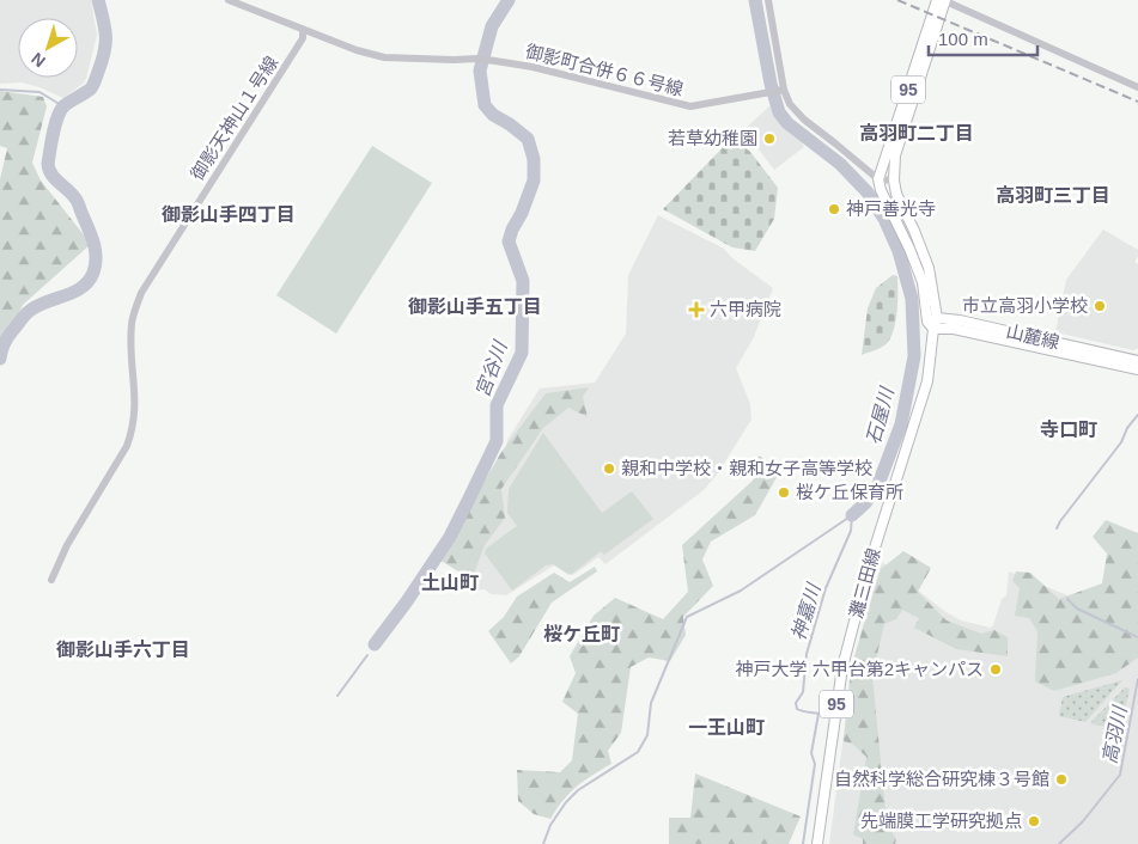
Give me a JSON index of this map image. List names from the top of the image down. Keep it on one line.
{"streets":{"main road":["95","山麓線","灘三田線"],"street":["御影町合併６６号線","御影天神山１号線"]},"crossings":[["御影町合併６６号線","御影天神山１号線"],["95","灘三田線"],["山麓線","灘三田線"]],"districts":["高羽町二丁目","高羽町三丁目","御影山手四丁目","御影山手五丁目","寺口町","土山町","桜ケ丘町","御影山手六丁目","一王山町"],"water":["宮谷川","石屋川","神嘉川","高羽川"],"places":{"other":["若草幼稚園","神戸善光寺","市立高羽小学校","親和中学校・親和女子高等学校","桜ケ丘保育所","神戸大学 六甲台第2キャンパス","自然科学総合研究棟３号館","先端膜工学研究拠点"],"health":["六甲病院"]},"scale_bar":"100 m","north":"bottom left"}
